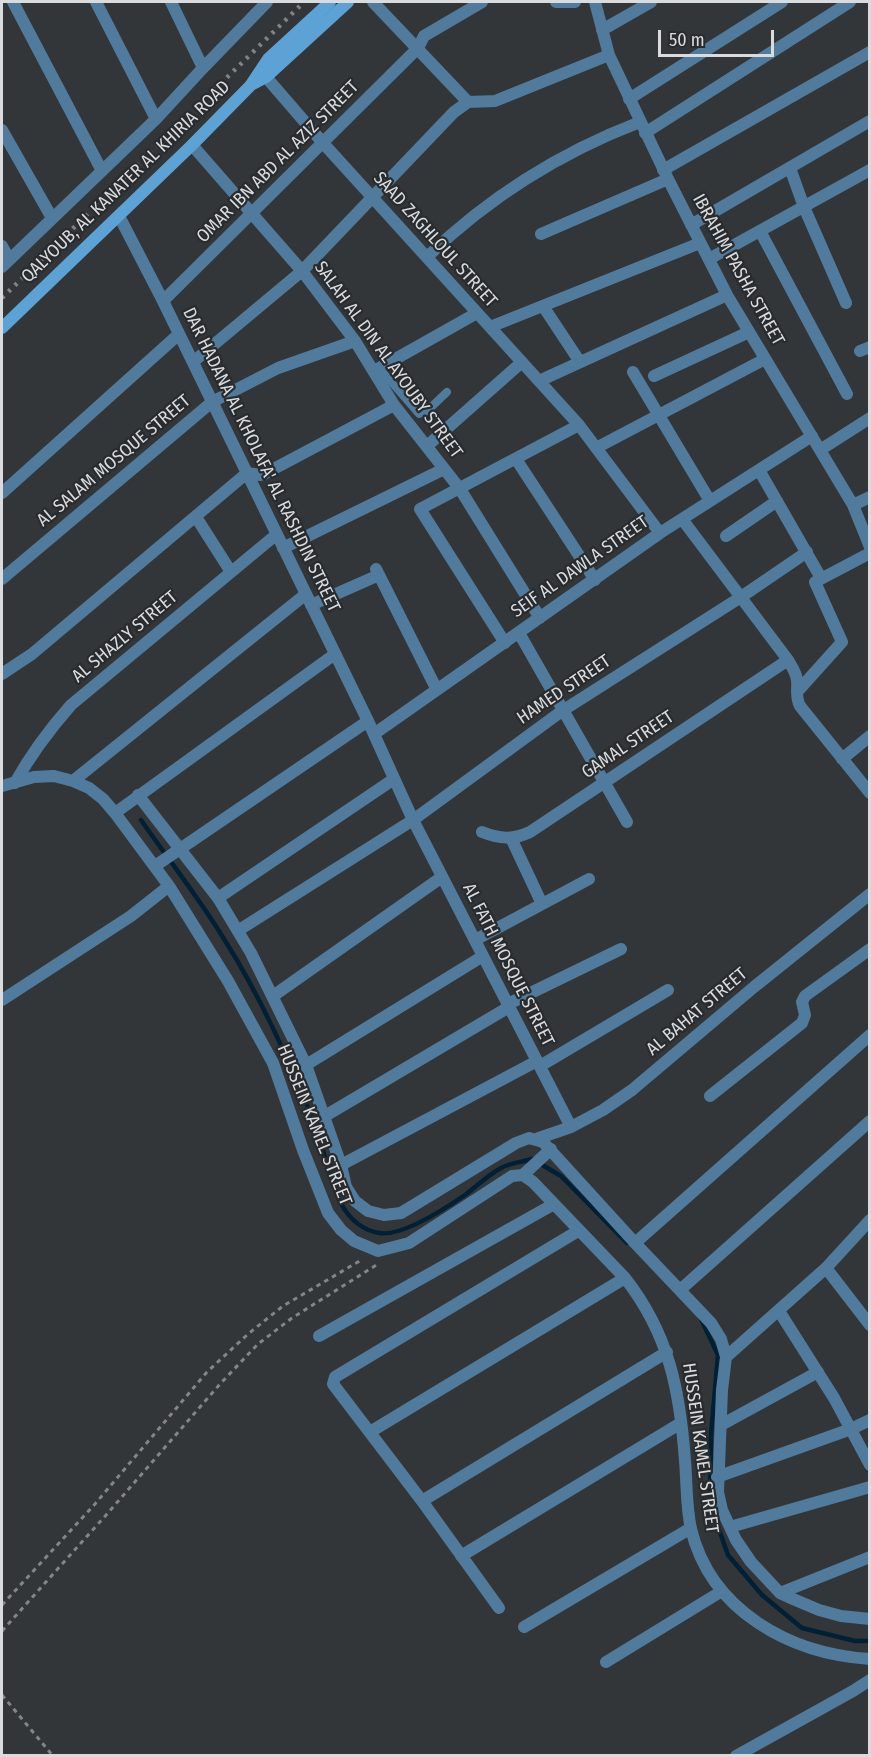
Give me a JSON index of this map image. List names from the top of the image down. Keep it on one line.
{"streets":{"main road":["QALYOUB, AL KANATER AL KHIRIA ROAD"],"street":["OMAR IBN ABD AL AZIZ STREET","SAAD ZAGHLOUL STREET","IBRAHIM PASHA STREET","SALAH AL DIN AL AYOUBY STREET","DAR HADANA AL KHOLAFA' AL RASHDIN STREET","AL SALAM MOSQUE STREET","SEIF AL DAWLA STREET","AL SHAZLY STREET","HAMED STREET","GAMAL STREET","AL FATH MOSQUE STREET","AL BAHAT STREET","HUSSEIN KAMEL STREET"]},"crossings":[["OMAR IBN ABD AL AZIZ STREET","SAAD ZAGHLOUL STREET"],["OMAR IBN ABD AL AZIZ STREET","SALAH AL DIN AL AYOUBY STREET"],["OMAR IBN ABD AL AZIZ STREET","DAR HADANA AL KHOLAFA' AL RASHDIN STREET"],["QALYOUB, AL KANATER AL KHIRIA ROAD","SAAD ZAGHLOUL STREET"],["QALYOUB, AL KANATER AL KHIRIA ROAD","SALAH AL DIN AL AYOUBY STREET"],["QALYOUB, AL KANATER AL KHIRIA ROAD","DAR HADANA AL KHOLAFA' AL RASHDIN STREET"],["SAAD ZAGHLOUL STREET","SEIF AL DAWLA STREET"],["IBRAHIM PASHA STREET","SEIF AL DAWLA STREET"],["SALAH AL DIN AL AYOUBY STREET","AL SALAM MOSQUE STREET"],["SALAH AL DIN AL AYOUBY STREET","SEIF AL DAWLA STREET"],["DAR HADANA AL KHOLAFA' AL RASHDIN STREET","AL SALAM MOSQUE STREET"],["DAR HADANA AL KHOLAFA' AL RASHDIN STREET","SEIF AL DAWLA STREET"],["DAR HADANA AL KHOLAFA' AL RASHDIN STREET","AL SHAZLY STREET"],["DAR HADANA AL KHOLAFA' AL RASHDIN STREET","AL FATH MOSQUE STREET"],["AL SHAZLY STREET","HUSSEIN KAMEL STREET"],["HAMED STREET","AL FATH MOSQUE STREET"],["HAMED STREET","HUSSEIN KAMEL STREET"],["AL FATH MOSQUE STREET","AL BAHAT STREET"],["AL BAHAT STREET","HUSSEIN KAMEL STREET"]],"scale_bar":"50 m"}
